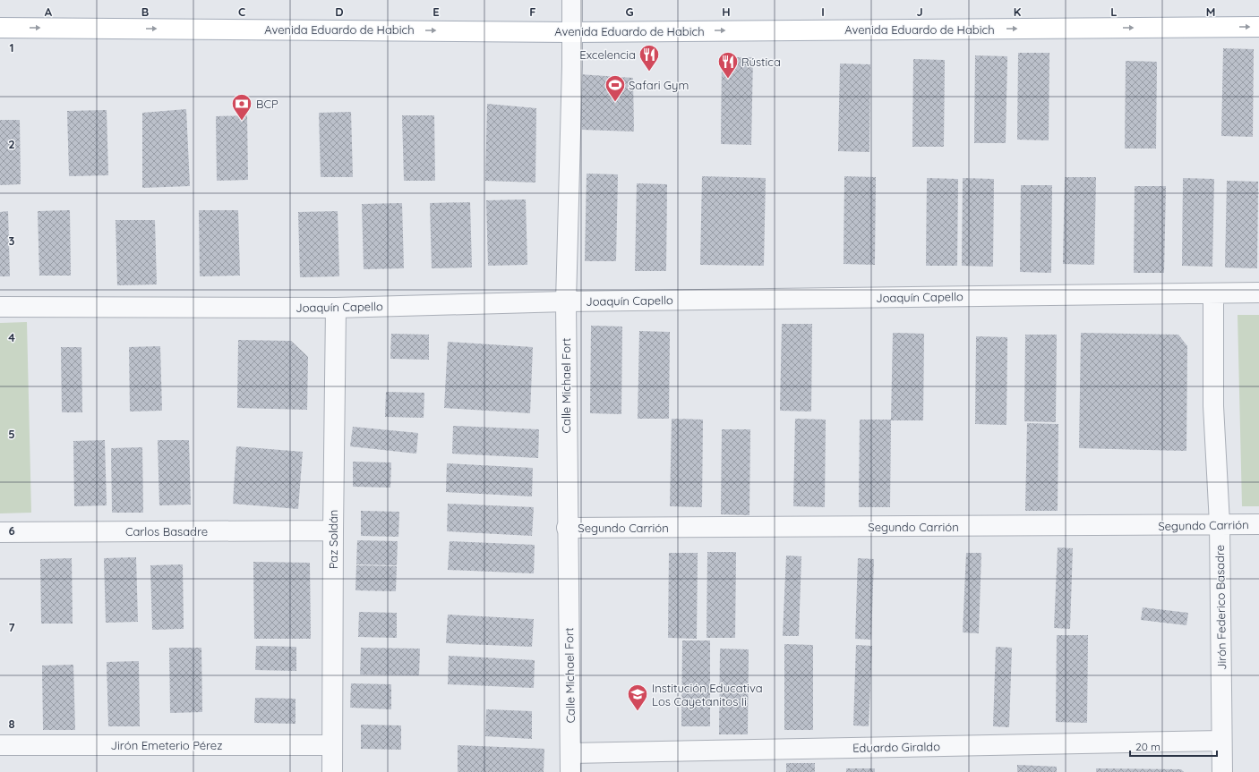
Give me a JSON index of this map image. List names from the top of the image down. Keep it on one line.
{"streets":{"main road":["Avenida Eduardo de Habich"],"street":["Joaquín Capello","Calle Michael Fort","Segundo Carrión","Carlos Basadre","Paz Soldán","Jirón Federico Basadre","Jirón Emeterio Pérez","Eduardo Giraldo"]},"crossings":[["Avenida Eduardo de Habich","Calle Michael Fort"],["Joaquín Capello","Calle Michael Fort"],["Joaquín Capello","Paz Soldán"],["Joaquín Capello","Jirón Federico Basadre"],["Calle Michael Fort","Segundo Carrión"],["Calle Michael Fort","Eduardo Giraldo"],["Segundo Carrión","Jirón Federico Basadre"],["Carlos Basadre","Paz Soldán"],["Paz Soldán","Jirón Emeterio Pérez"],["Jirón Federico Basadre","Eduardo Giraldo"]],"one_way":["Avenida Eduardo de Habich"],"places":{"restaurant":["Excelencia","Rústica"],"sports":["Safari Gym"],"bank":["BCP"],"school or university":["Institución Educativa Los Cayetanitos Ii"]},"scale_bar":"20 m","grid":{"columns":["A","B","C","D","E","F","G","H","I","J","K","L","M"],"rows":["1","2","3","4","5","6","7","8"]}}
